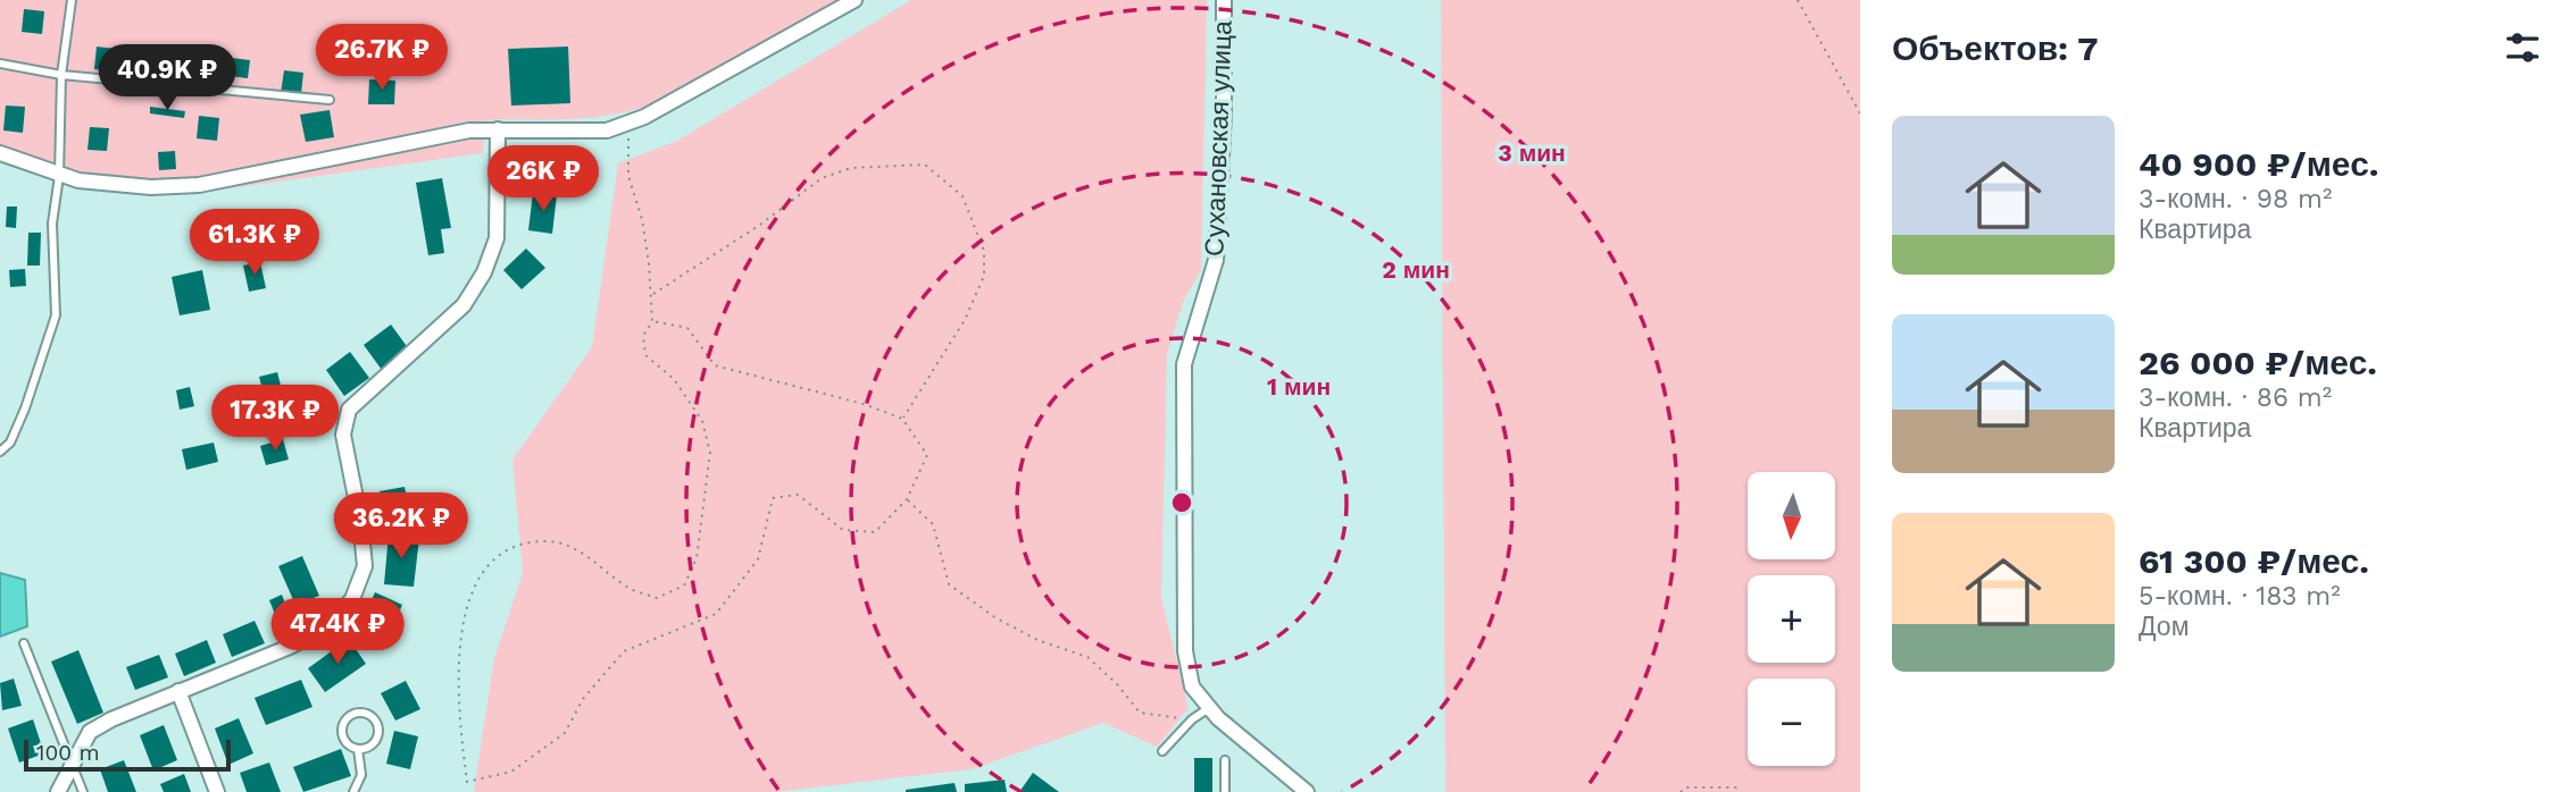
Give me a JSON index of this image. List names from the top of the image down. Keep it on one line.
{"streets":{"street":["Сухановская улица"]},"scale_bar":"100 m","north":"bottom","page":{"heading":"Объектов: 7","price":["26.7K ₽","40.9K ₽","26K ₽","61.3K ₽","17.3K ₽","36.2K ₽","47.4K ₽"],"list":[{"name":"40 900 ₽/мес.","note":"3-комн. · 98 m² · Квартира"},{"name":"26 000 ₽/мес.","note":"3-комн. · 86 m² · Квартира"},{"name":"61 300 ₽/мес.","note":"5-комн. · 183 m² · Дом"}],"map_buttons":["+","−"],"scale":"100 m"},"rings":["3 мин","2 мин","1 мин"]}
